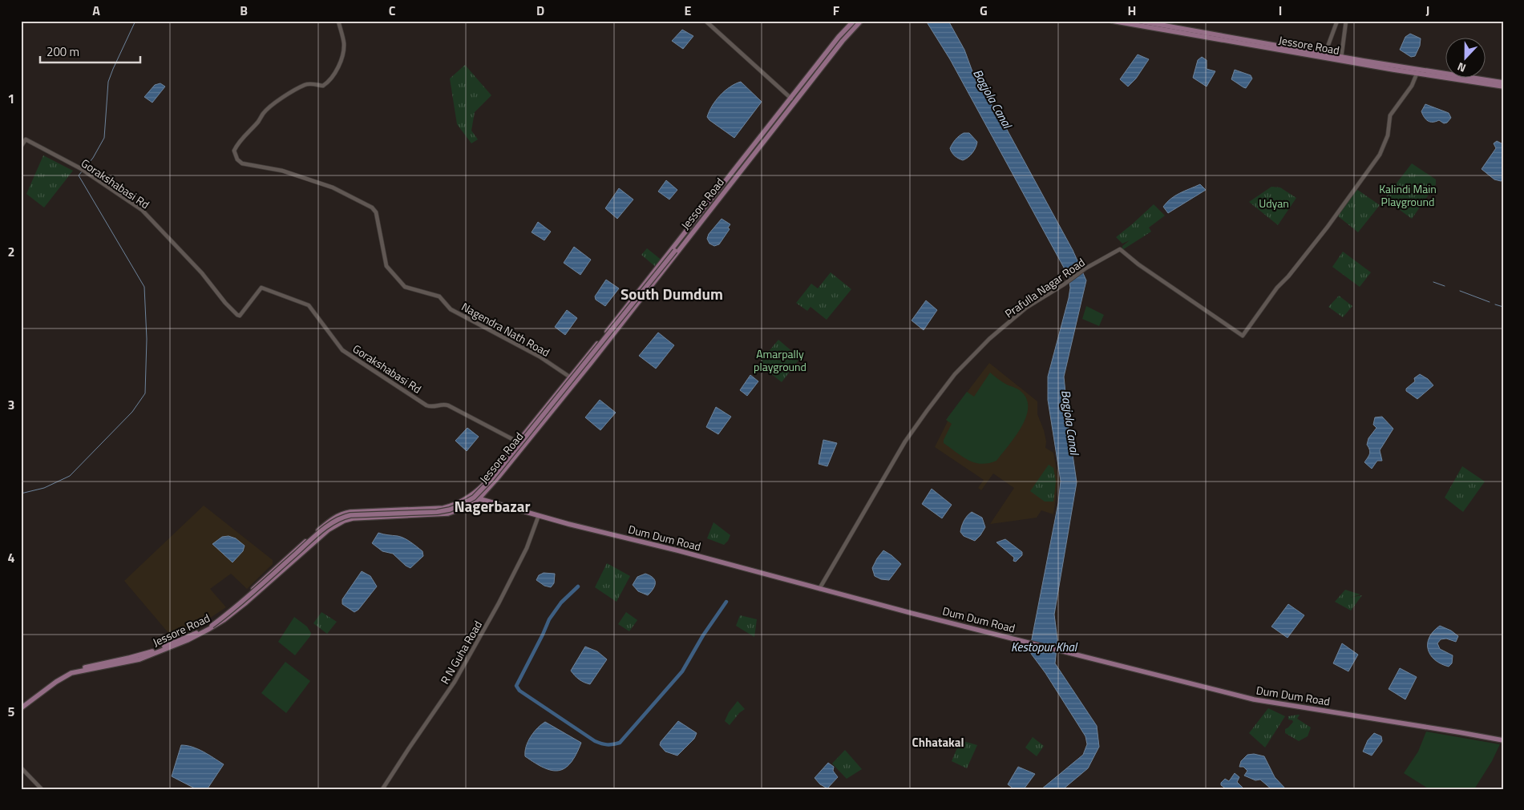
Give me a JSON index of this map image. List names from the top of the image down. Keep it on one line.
{"streets":{"main road":["Jessore Road","Dum Dum Road"],"street":["Gorakshabasi Rd","Prafulla Nagar Road","Nagendra Nath Road","R N Guha Road"]},"crossings":[["Jessore Road","Gorakshabasi Rd"],["Jessore Road","Prafulla Nagar Road"],["Jessore Road","Nagendra Nath Road"],["Jessore Road","Dum Dum Road"],["Prafulla Nagar Road","Dum Dum Road"],["Dum Dum Road","R N Guha Road"]],"districts":["South Dumdum","Nagerbazar","Chhatakal"],"water":["Bagjola Canal","Kestopur Khal"],"parks":["Kalindi Main Playground","Udyan","Amarpally playground"],"scale_bar":"200 m","north":"bottom","grid":{"columns":["A","B","C","D","E","F","G","H","I","J"],"rows":["1","2","3","4","5"]}}
